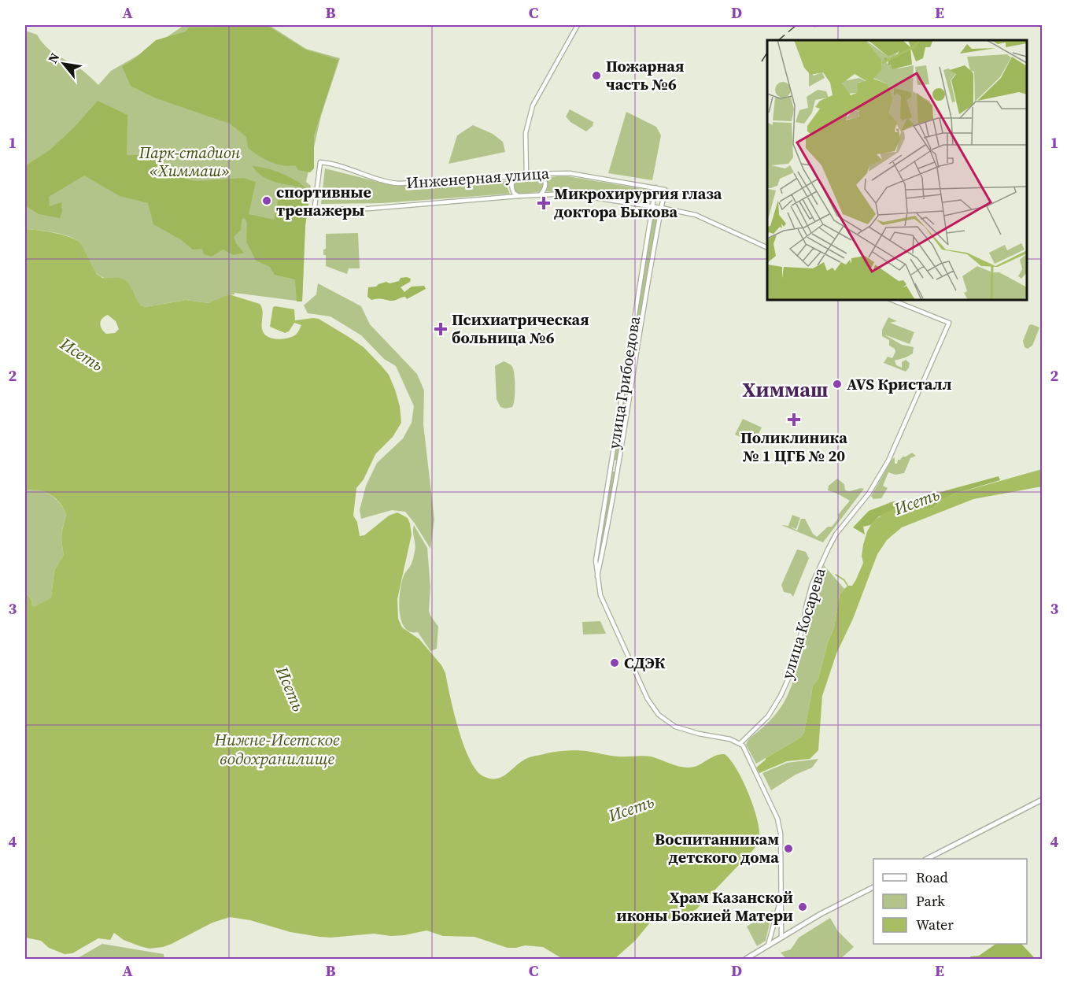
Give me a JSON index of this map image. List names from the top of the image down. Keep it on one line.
{"streets":{"main road":["Инженерная улица","улица Грибоедова","улица Косарева"]},"crossings":[["Инженерная улица","улица Грибоедова"],["улица Грибоедова","улица Косарева"]],"districts":["Химмаш"],"water":["Исеть","Нижне-Исетское водохранилище"],"parks":["Парк-стадион «Химмаш»"],"places":{"other":["Пожарная часть №6","спортивные тренажеры","AVS Кристалл","СДЭК","Воспитанникам детского дома","Храм Казанской иконы Божией Матери"],"health":["Микрохирургия глаза доктора Быкова","Психиатрическая больница №6","Поликлиника № 1 ЦГБ № 20"]},"legend":["Road","Park","Water"],"north":"top left","grid":{"columns":["A","B","C","D","E"],"rows":["1","2","3","4"]}}
